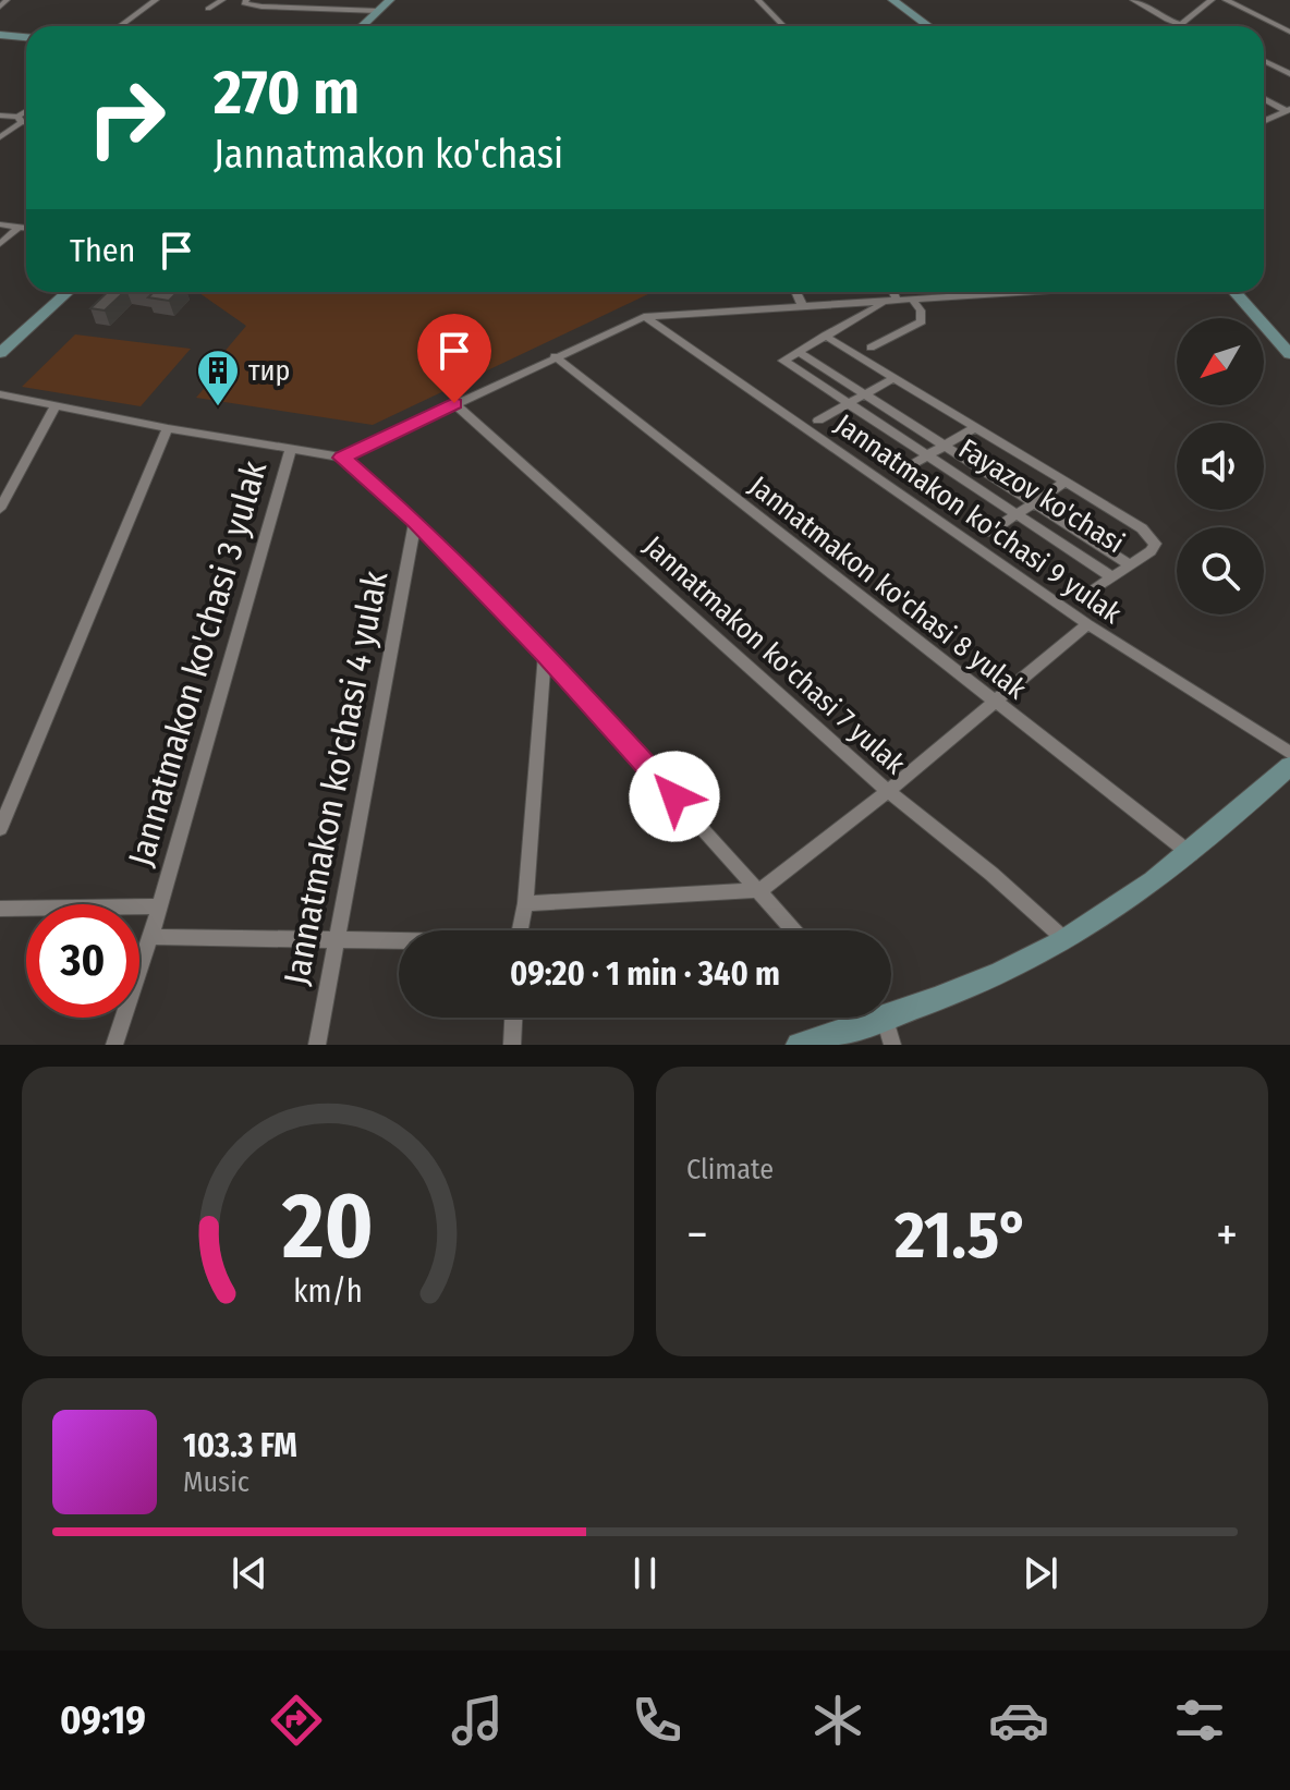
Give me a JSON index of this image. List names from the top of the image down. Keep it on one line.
{"streets":{"street":["Fayazov ko'chasi","Jannatmakon ko'chasi 9 yulak","Jannatmakon ko'chasi 8 yulak","Jannatmakon ko'chasi 7 yulak","Jannatmakon ko'chasi 3 yulak","Jannatmakon ko'chasi 4 yulak"]},"places":{"building":["тир"]},"north":"bottom left","page":{"turn":["270 m","Jannatmakon ko'chasi"],"then":"Then","limit":"30","trip":"09:20 · 1 min · 340 m","tile":"Climate","heat":["−","21.5°","+"],"song":["103.3 FM","Music"],"tabs":"09:19","gauge":["20","km/h"]}}
